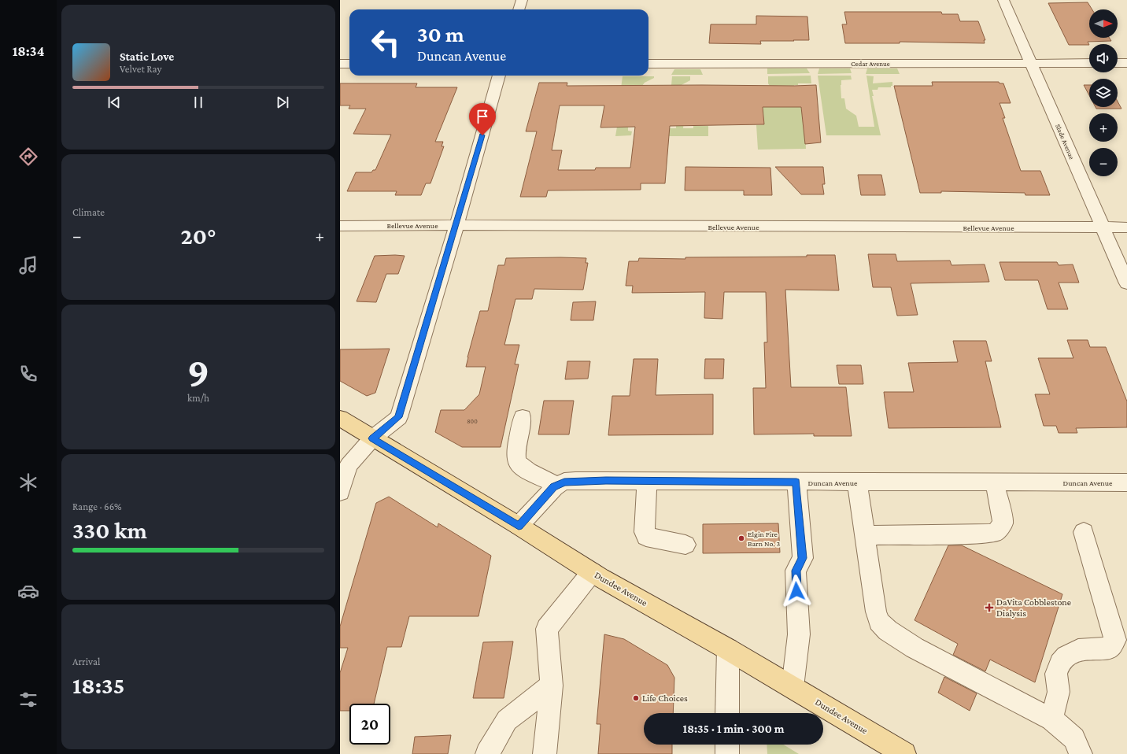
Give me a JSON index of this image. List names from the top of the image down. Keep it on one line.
{"streets":{"main road":["Dundee Avenue"],"street":["Cedar Avenue","Slade Avenue","Bellevue Avenue","Duncan Avenue"]},"crossings":[["Cedar Avenue","Slade Avenue"],["Slade Avenue","Bellevue Avenue"],["Duncan Avenue","Dundee Avenue"]],"places":{"other":["Elgin Fire Barn No. 3","Life Choices"],"health":["DaVita Cobblestone Dialysis"]},"house_numbers":["800"],"north":"right","page":{"tabs":"18:34","map_buttons":["+","−"],"turn":["30 m","Duncan Avenue"],"song":["Static Love","Velvet Ray"],"tile":["Climate",["9","km/h"],["Range · 66%","330 km"],["Arrival","18:35"]],"heat":["−","20°","+"],"limit":"20","trip":"18:35 · 1 min · 300 m"}}
